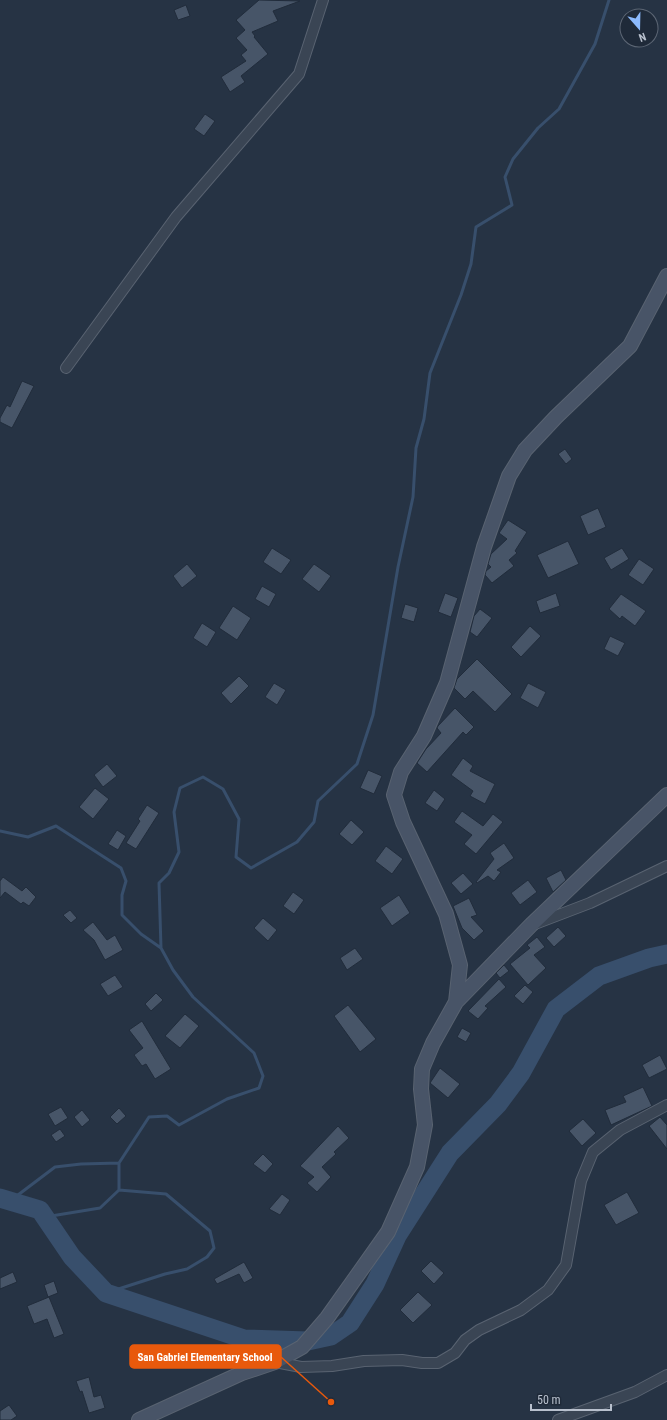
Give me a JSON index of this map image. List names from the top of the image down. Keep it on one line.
{"places":["San Gabriel Elementary School"],"scale_bar":"50 m","north":"bottom"}
